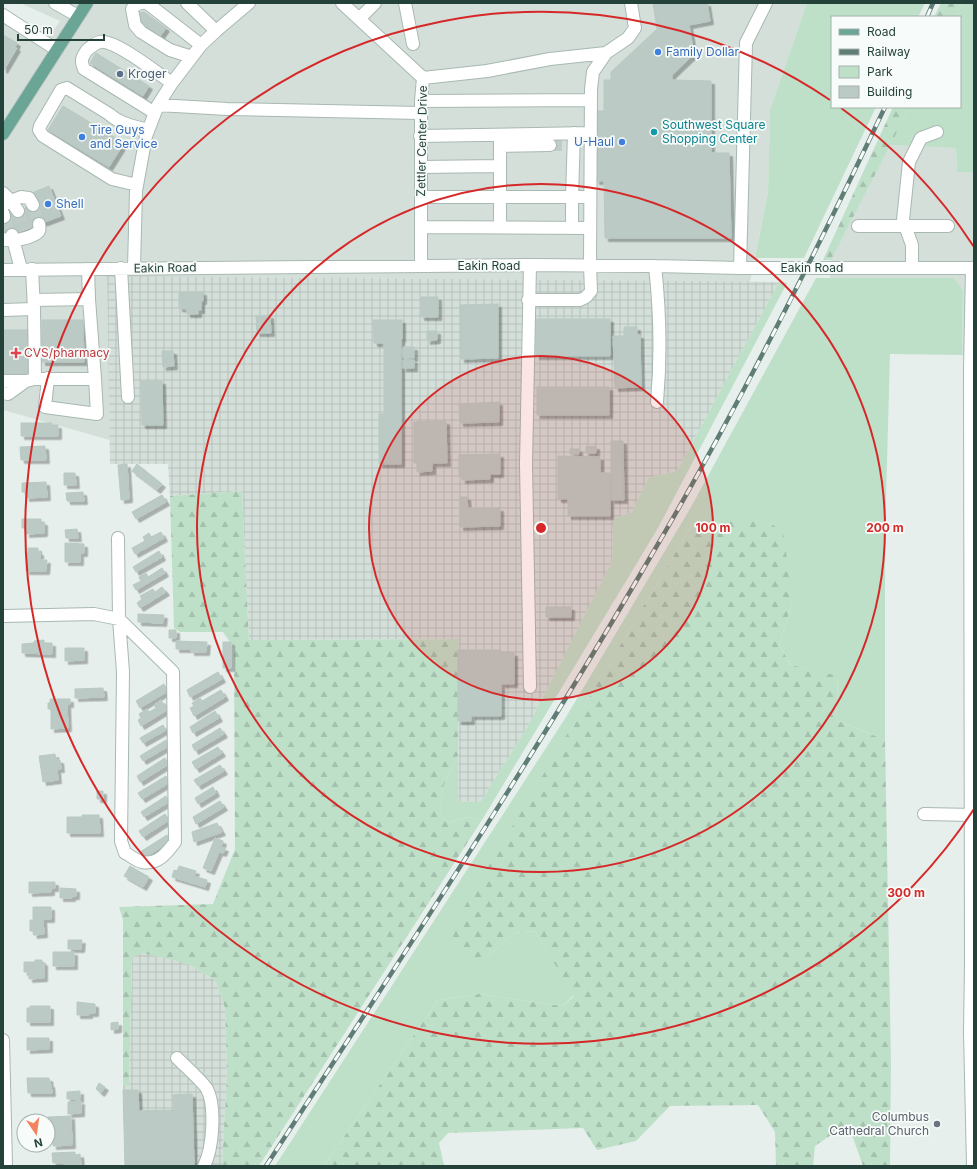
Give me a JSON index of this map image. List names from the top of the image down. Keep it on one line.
{"streets":{"street":["Zettler Center Drive","Eakin Road"]},"crossings":[["Zettler Center Drive","Eakin Road"]],"places":{"other":["Family Dollar","Kroger","Southwest Square Shopping Center","Tire Guys and Service","U-Haul","Shell","Columbus Cathedral Church"],"health":["CVS/pharmacy"]},"legend":["Road","Railway","Park","Building"],"scale_bar":"50 m","north":"bottom","rings":["100 m","200 m","300 m"]}
